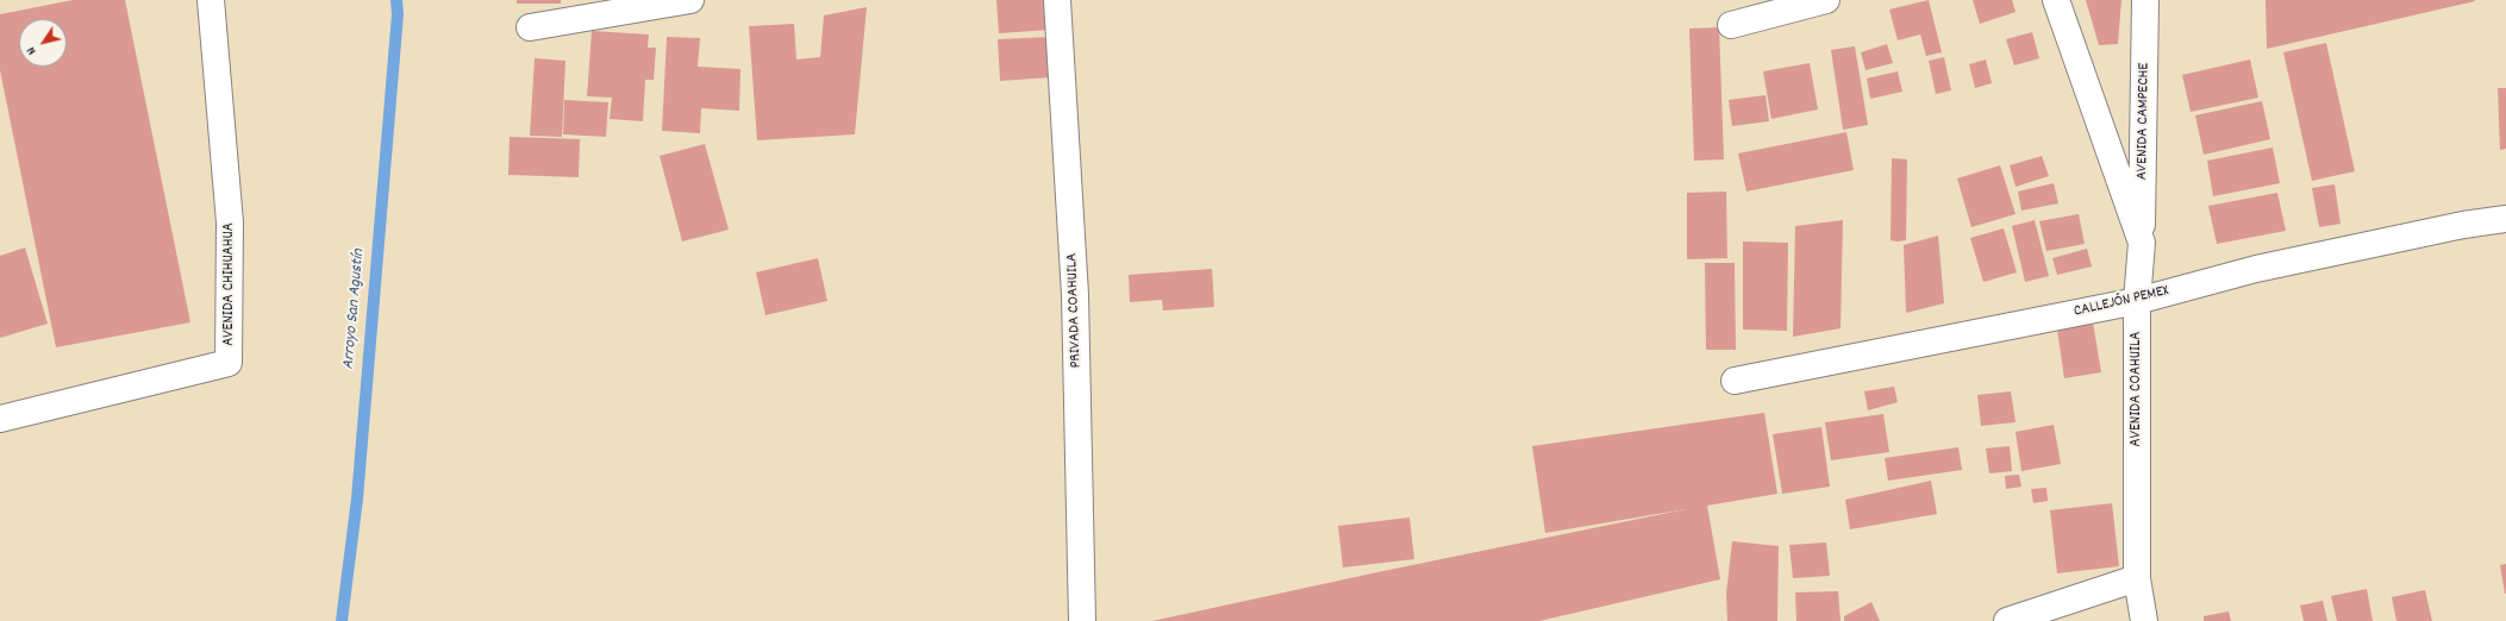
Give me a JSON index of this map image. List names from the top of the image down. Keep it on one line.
{"streets":{"street":["AVENIDA CAMPECHE","AVENIDA CHIHUAHUA","CALLEJÓN PEMEX","PRIVADA COAHUILA","AVENIDA COAHUILA"]},"crossings":[["AVENIDA CAMPECHE","AVENIDA COAHUILA"],["CALLEJÓN PEMEX","AVENIDA COAHUILA"]],"water":["Arroyo San Agustín"],"north":"bottom left"}
